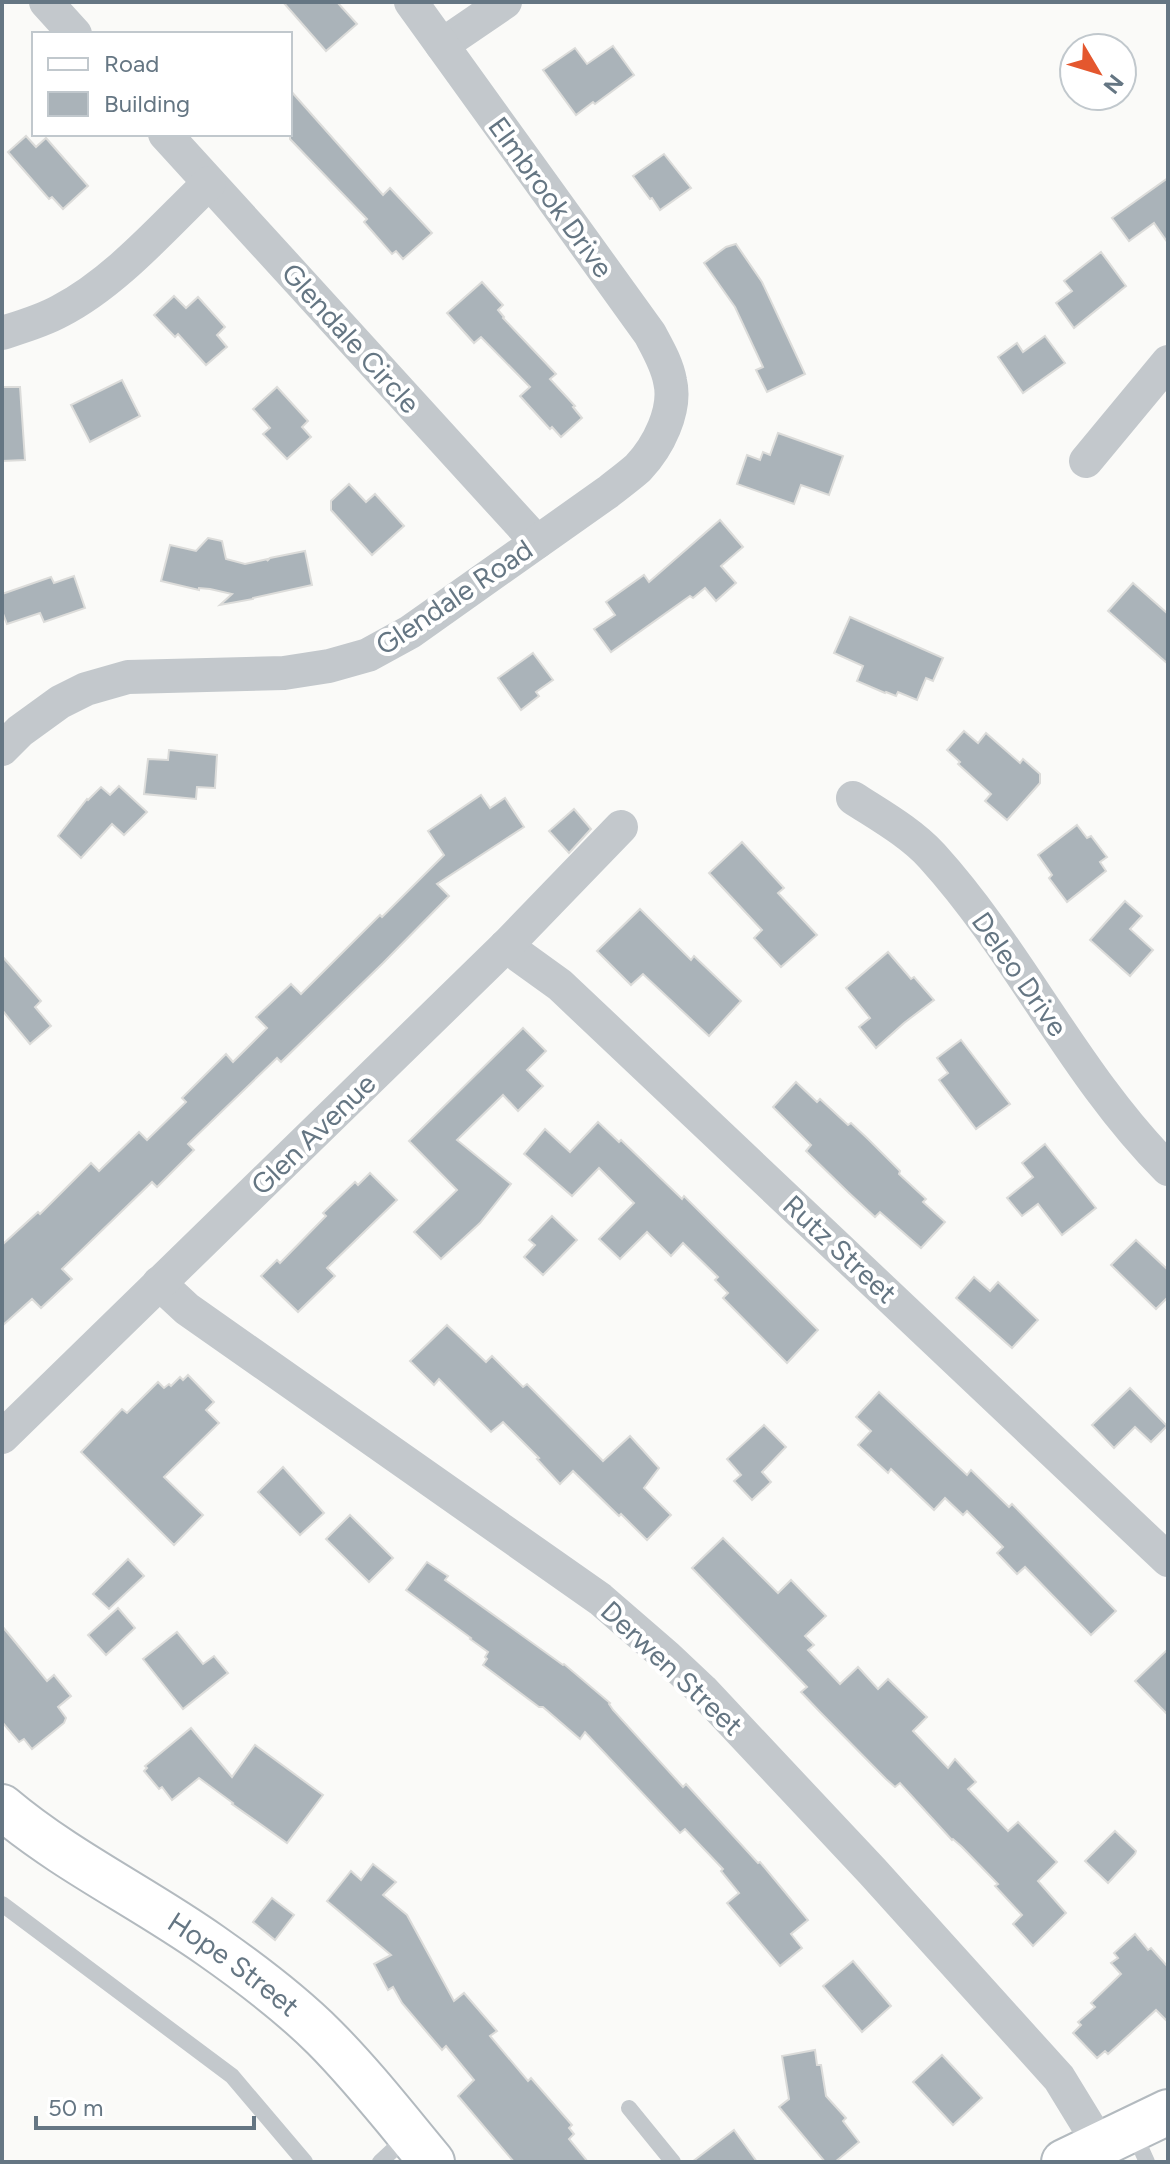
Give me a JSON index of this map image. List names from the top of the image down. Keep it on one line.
{"streets":{"main road":["Hope Street"],"street":["Elmbrook Drive","Glendale Circle","Glendale Road","Deleo Drive","Glen Avenue","Rutz Street","Derwen Street"]},"crossings":[["Elmbrook Drive","Glendale Road"],["Glendale Circle","Glendale Road"],["Glen Avenue","Rutz Street"],["Glen Avenue","Derwen Street"]],"legend":["Road","Building"],"scale_bar":"50 m","north":"bottom right"}
